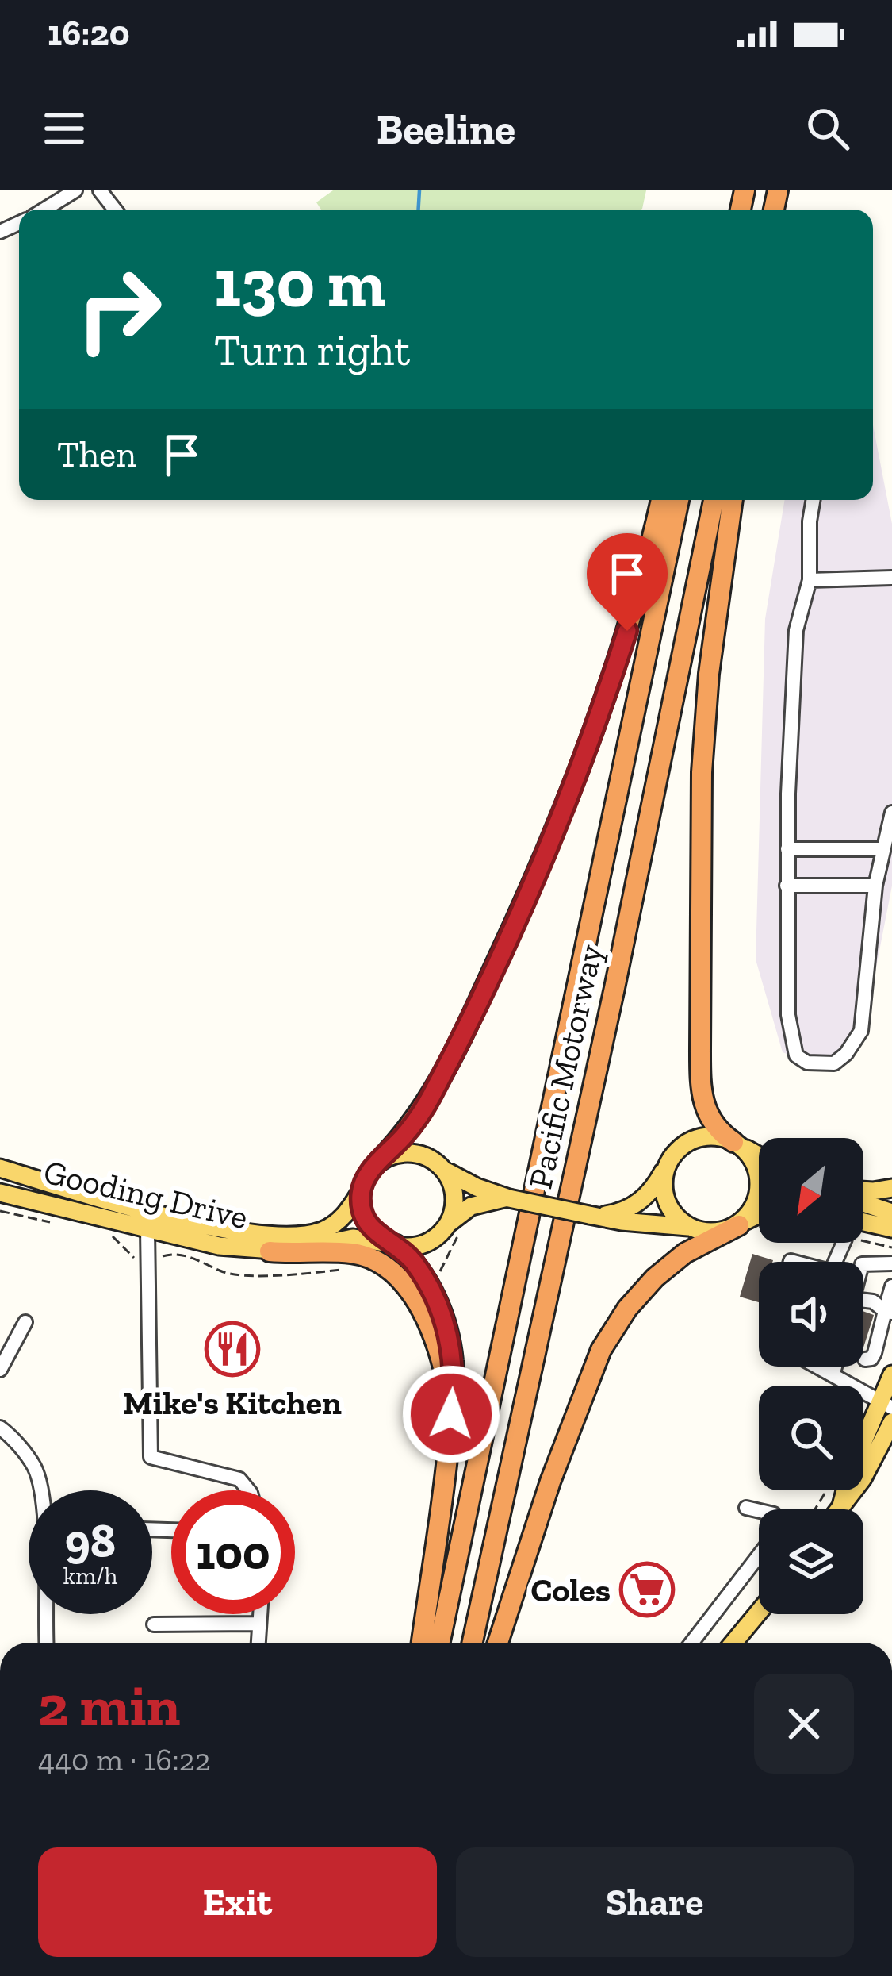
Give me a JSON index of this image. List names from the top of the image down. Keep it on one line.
{"streets":{"highway":["Pacific Motorway"],"main road":["Gooding Drive"]},"places":{"restaurant":["Mike's Kitchen"],"supermarket":["Coles"]},"north":"bottom left","page":{"status":"16:20","header":"Beeline","turn":["130 m","Turn right"],"then":"Then","speed":"98 km/h","limit":"100","heading":["2 min","440 m · 16:22"],"buttons":["Exit","Share"]}}
